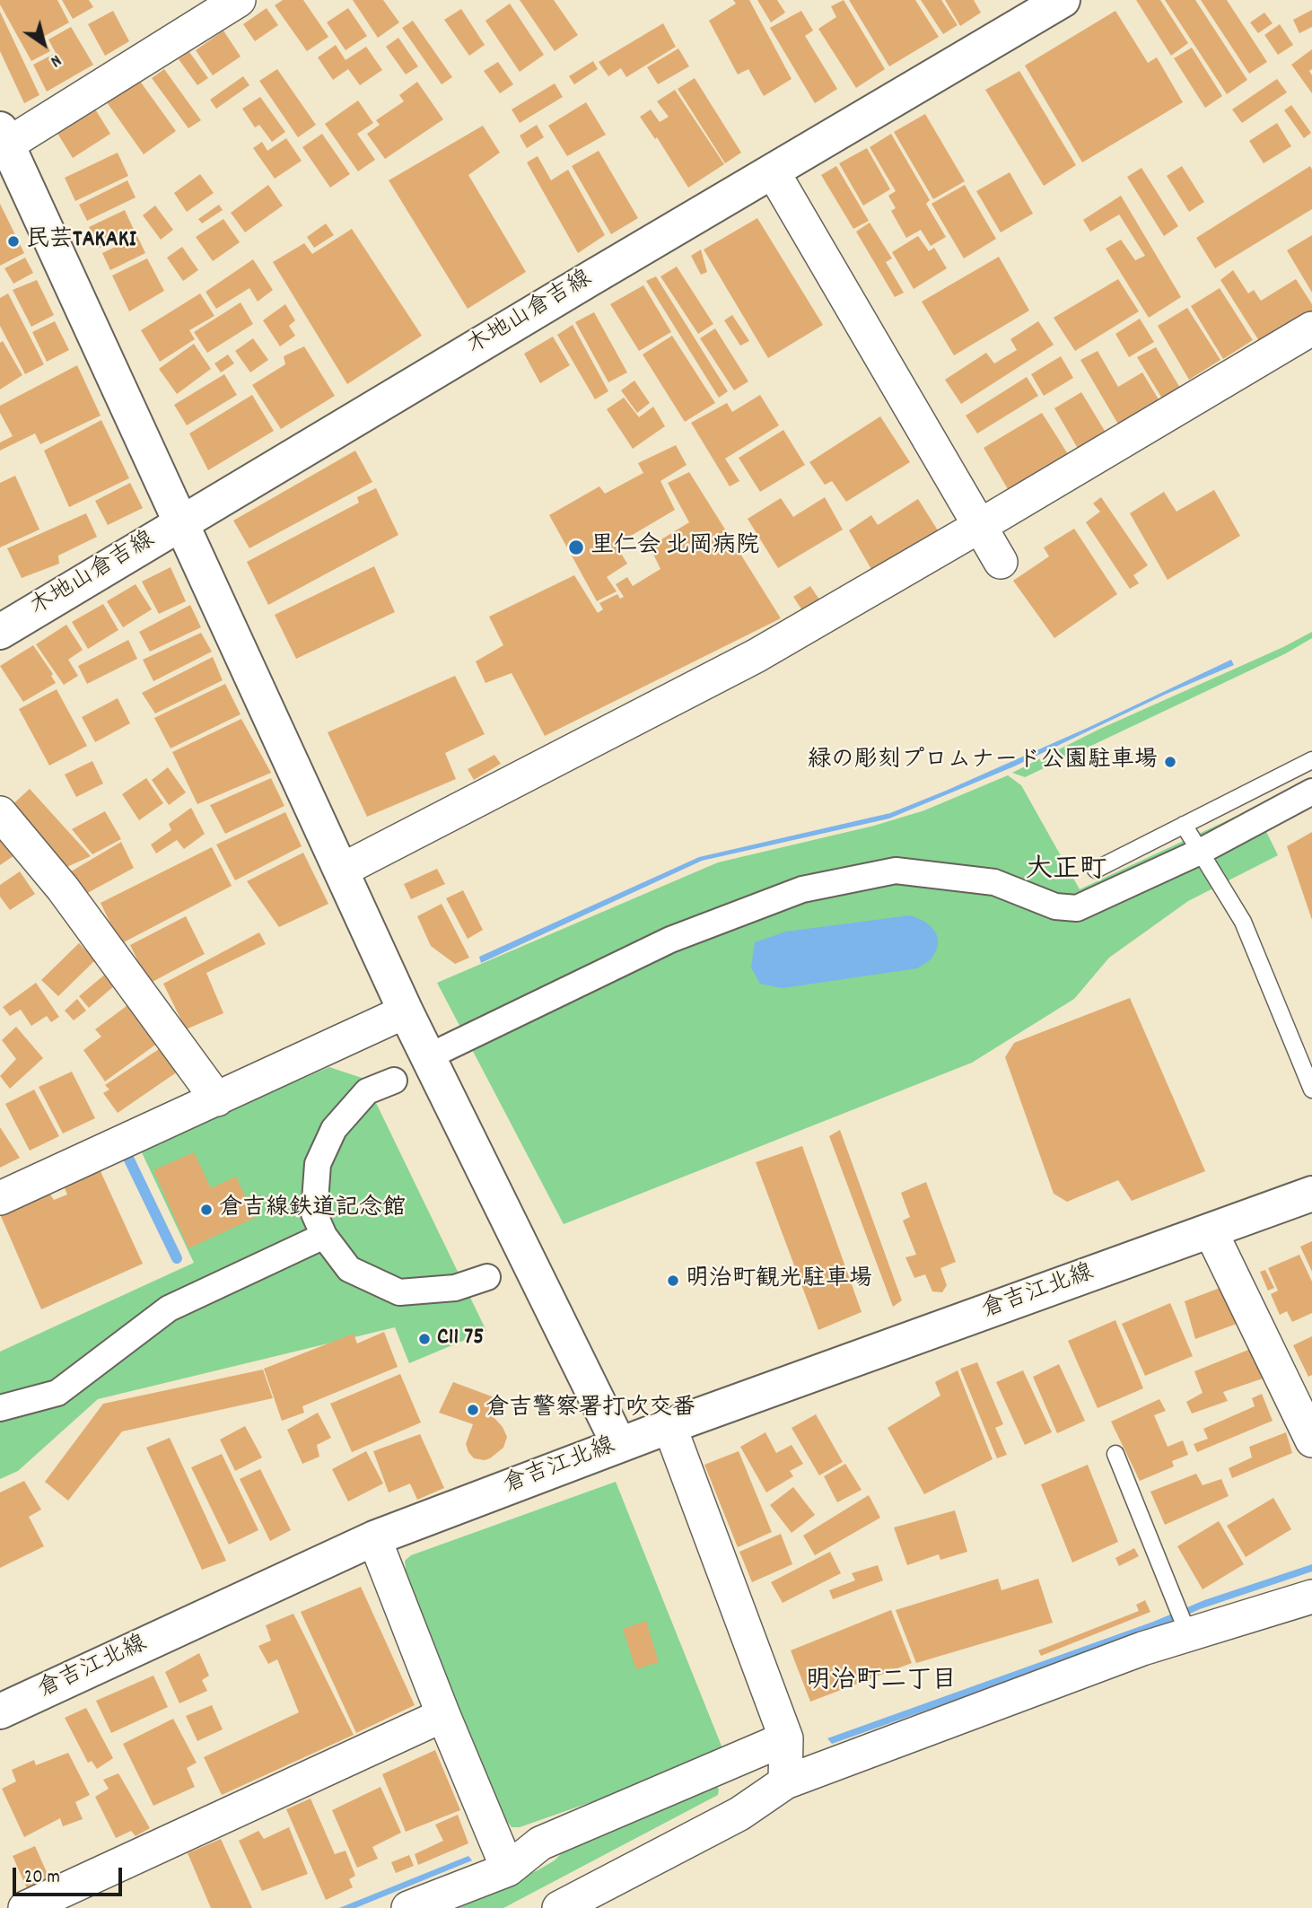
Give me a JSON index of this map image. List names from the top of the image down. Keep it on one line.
{"streets":{"main road":["木地山倉吉線","倉吉江北線"]},"districts":["大正町","明治町二丁目"],"places":["民芸TAKAKI","里仁会 北岡病院","緑の彫刻プロムナード公園駐車場","倉吉線鉄道記念館","明治町観光駐車場","C11 75","倉吉警察署打吹交番"],"scale_bar":"20 m","north":"bottom right"}
